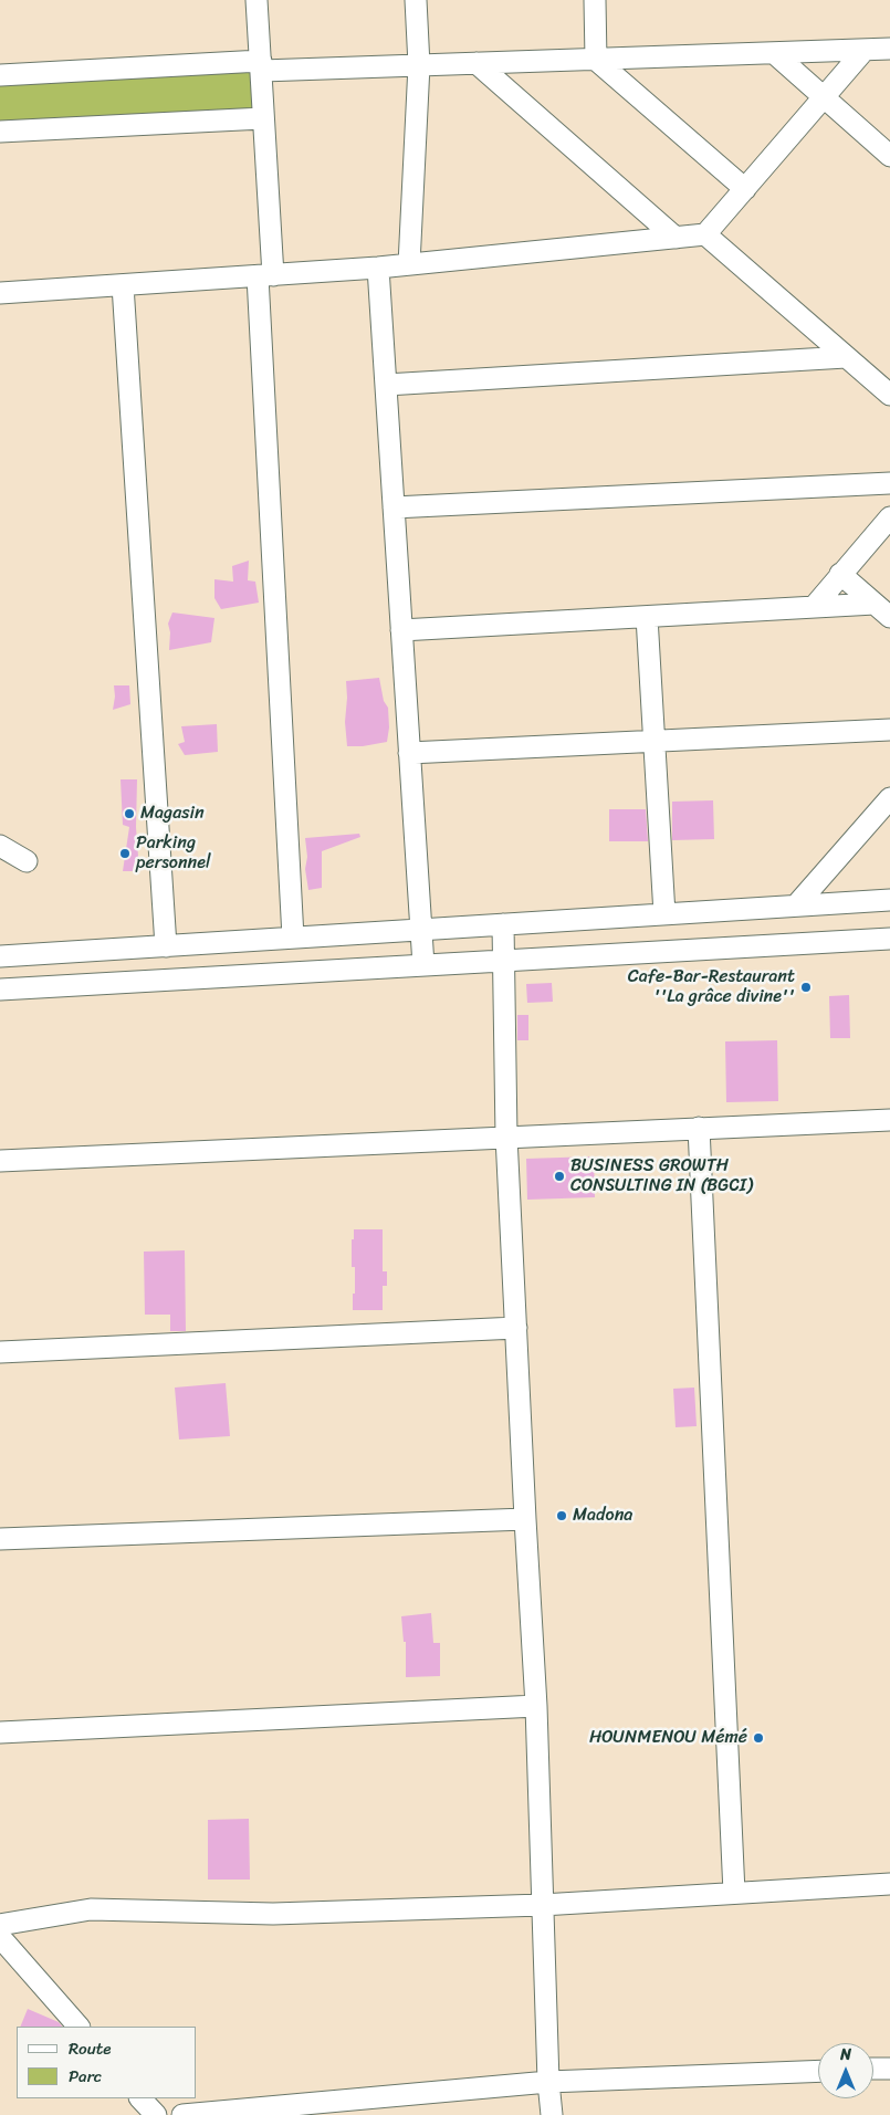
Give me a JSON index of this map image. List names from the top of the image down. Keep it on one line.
{"places":["Magasin","Parking personnel","Cafe-Bar-Restaurant ''La grâce divine''","BUSINESS GROWTH CONSULTING IN (BGCI)","Madona","HOUNMENOU Mémé"],"legend":["Route","Parc"],"north":"top"}
